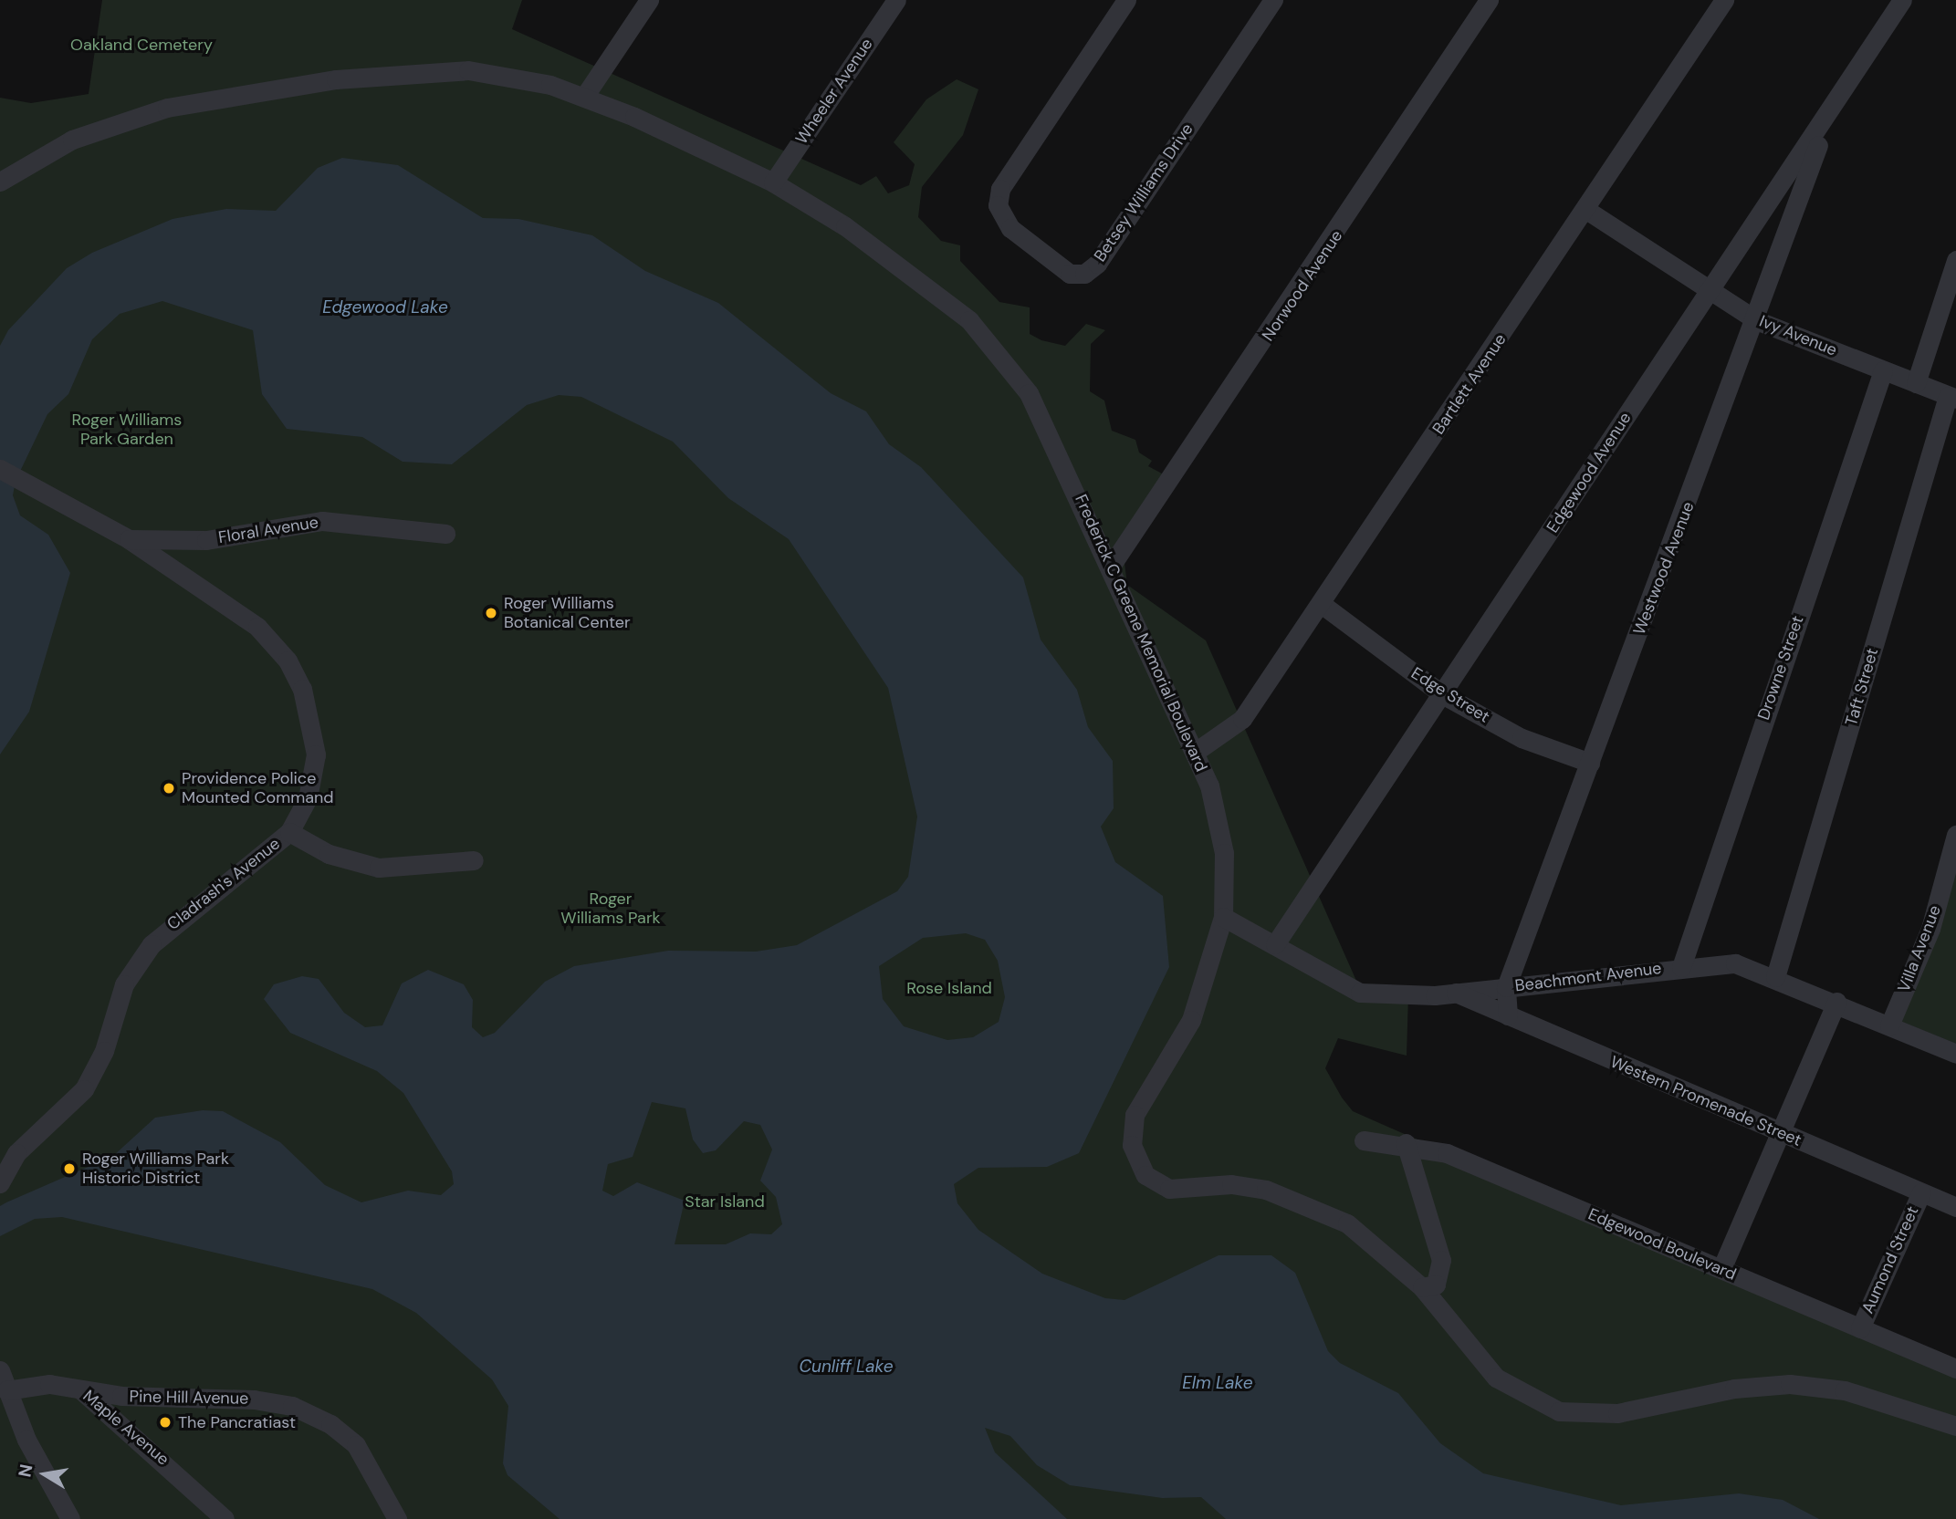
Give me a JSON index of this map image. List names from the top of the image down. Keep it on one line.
{"streets":{"street":["Wheeler Avenue","Betsey Williams Drive","Norwood Avenue","Ivy Avenue","Bartlett Avenue","Edgewood Avenue","Floral Avenue","Westwood Avenue","Frederick C Greene Memorial Boulevard","Drowne Street","Taft Street","Edge Street","Cladrash's Avenue","Villa Avenue","Beachmont Avenue","Western Promenade Street","Edgewood Boulevard","Aumond Street","Pine Hill Avenue","Maple Avenue"]},"crossings":[["Wheeler Avenue","Frederick C Greene Memorial Boulevard"],["Norwood Avenue","Frederick C Greene Memorial Boulevard"],["Ivy Avenue","Bartlett Avenue"],["Ivy Avenue","Edgewood Avenue"],["Ivy Avenue","Westwood Avenue"],["Ivy Avenue","Drowne Street"],["Ivy Avenue","Taft Street"],["Bartlett Avenue","Frederick C Greene Memorial Boulevard"],["Bartlett Avenue","Edge Street"],["Edgewood Avenue","Westwood Avenue"],["Edgewood Avenue","Edge Street"],["Edgewood Avenue","Beachmont Avenue"],["Floral Avenue","Cladrash's Avenue"],["Westwood Avenue","Edge Street"],["Westwood Avenue","Beachmont Avenue"],["Westwood Avenue","Western Promenade Street"],["Frederick C Greene Memorial Boulevard","Beachmont Avenue"],["Drowne Street","Beachmont Avenue"],["Taft Street","Beachmont Avenue"],["Villa Avenue","Beachmont Avenue"],["Beachmont Avenue","Western Promenade Street"],["Western Promenade Street","Aumond Street"],["Edgewood Boulevard","Aumond Street"],["Pine Hill Avenue","Maple Avenue"]],"water":["Edgewood Lake","Cunliff Lake","Elm Lake"],"parks":["Oakland Cemetery","Roger Williams Park Garden","Roger Williams Park","Rose Island","Star Island"],"places":["Roger Williams Botanical Center","Providence Police Mounted Command","Roger Williams Park Historic District","The Pancratiast"],"north":"left"}
